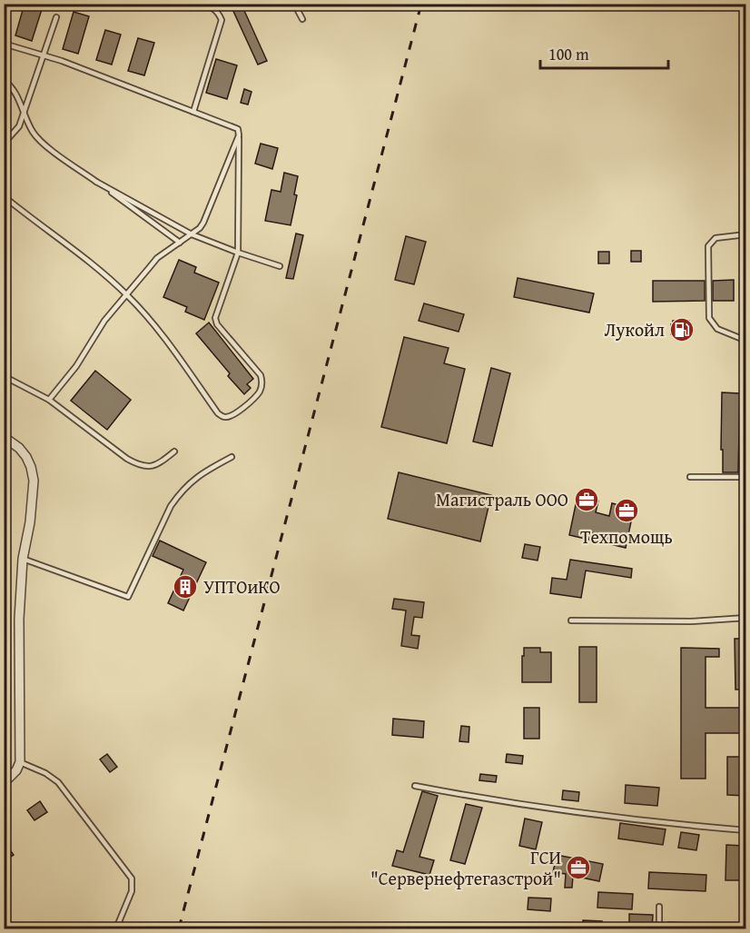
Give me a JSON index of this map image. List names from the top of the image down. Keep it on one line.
{"places":{"fuel station":["Лукойл"],"office":["Магистраль ООО","Техпомощь","ГСИ \"Сервернефтегазстрой\""],"building":["УПТОиКО"]},"scale_bar":"100 m"}
